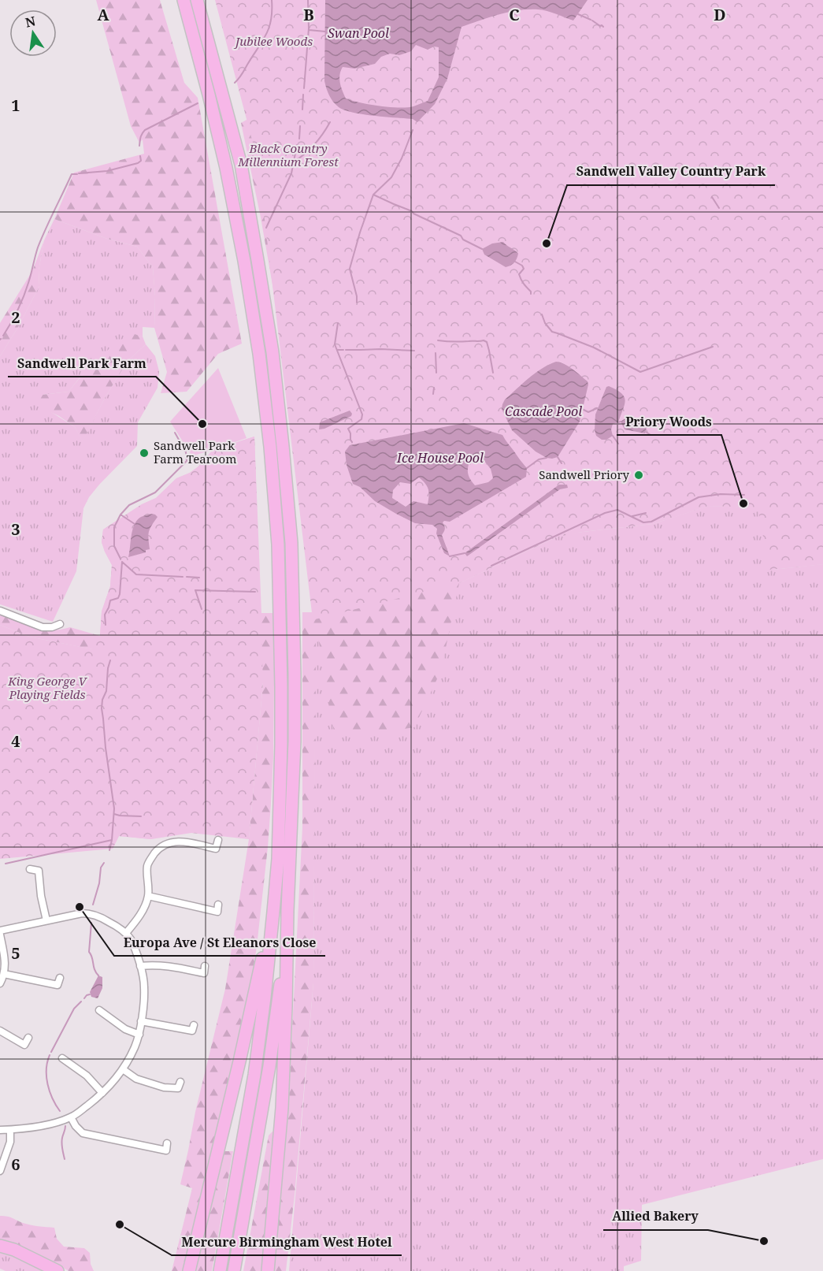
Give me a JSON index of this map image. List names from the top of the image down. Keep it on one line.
{"water":["Swan Pool","Cascade Pool","Ice House Pool"],"parks":["Jubilee Woods","Black Country Millennium Forest","King George V Playing Fields"],"places":["Sandwell Valley Country Park","Sandwell Park Farm","Sandwell Park Farm Tearoom","Sandwell Priory","Priory Woods","Europa Ave / St Eleanors Close","Mercure Birmingham West Hotel","Allied Bakery"],"north":"top","grid":{"columns":["A","B","C","D"],"rows":["1","2","3","4","5","6"]}}
